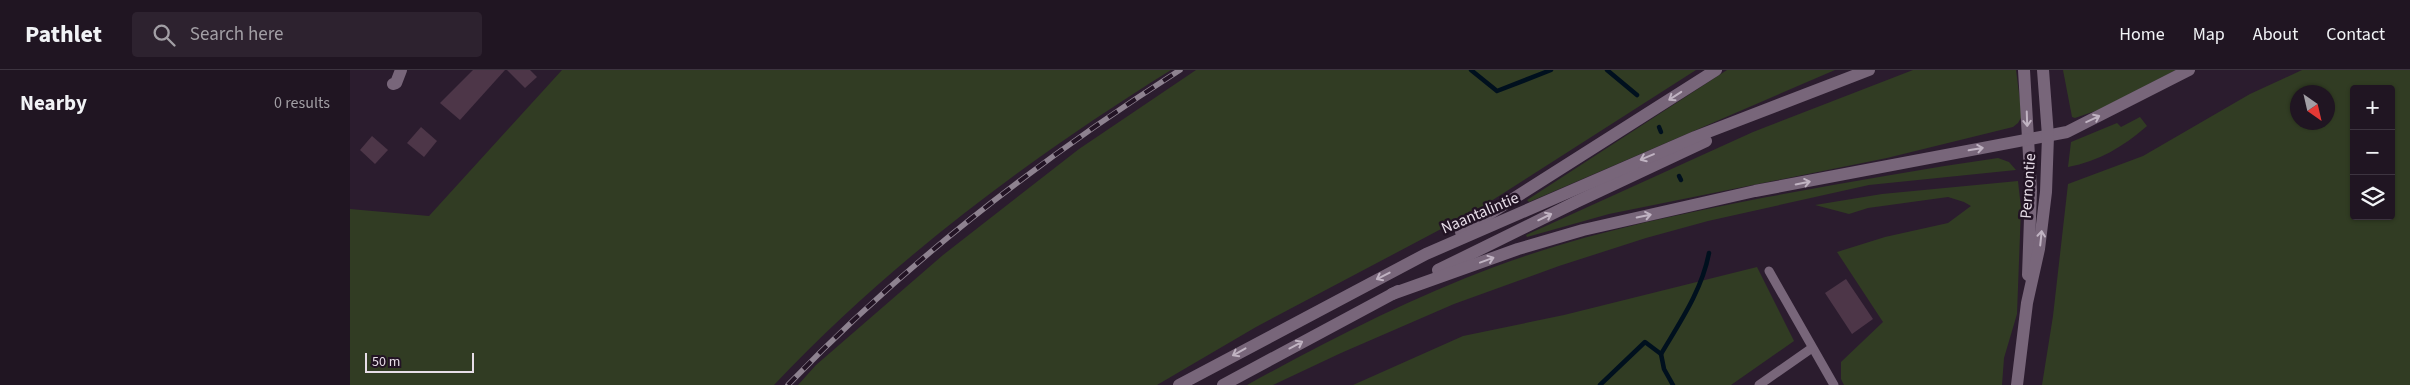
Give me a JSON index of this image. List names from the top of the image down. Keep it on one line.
{"streets":{"main road":["Pernontie","Naantalintie"]},"scale_bar":"50 m","north":"bottom right","page":{"header":"Pathlet","search":"Search here","nav":["Home","Map","About","Contact"],"heading":["Nearby","0 results"],"map_buttons":["+","−"],"scale":"50 m"}}
